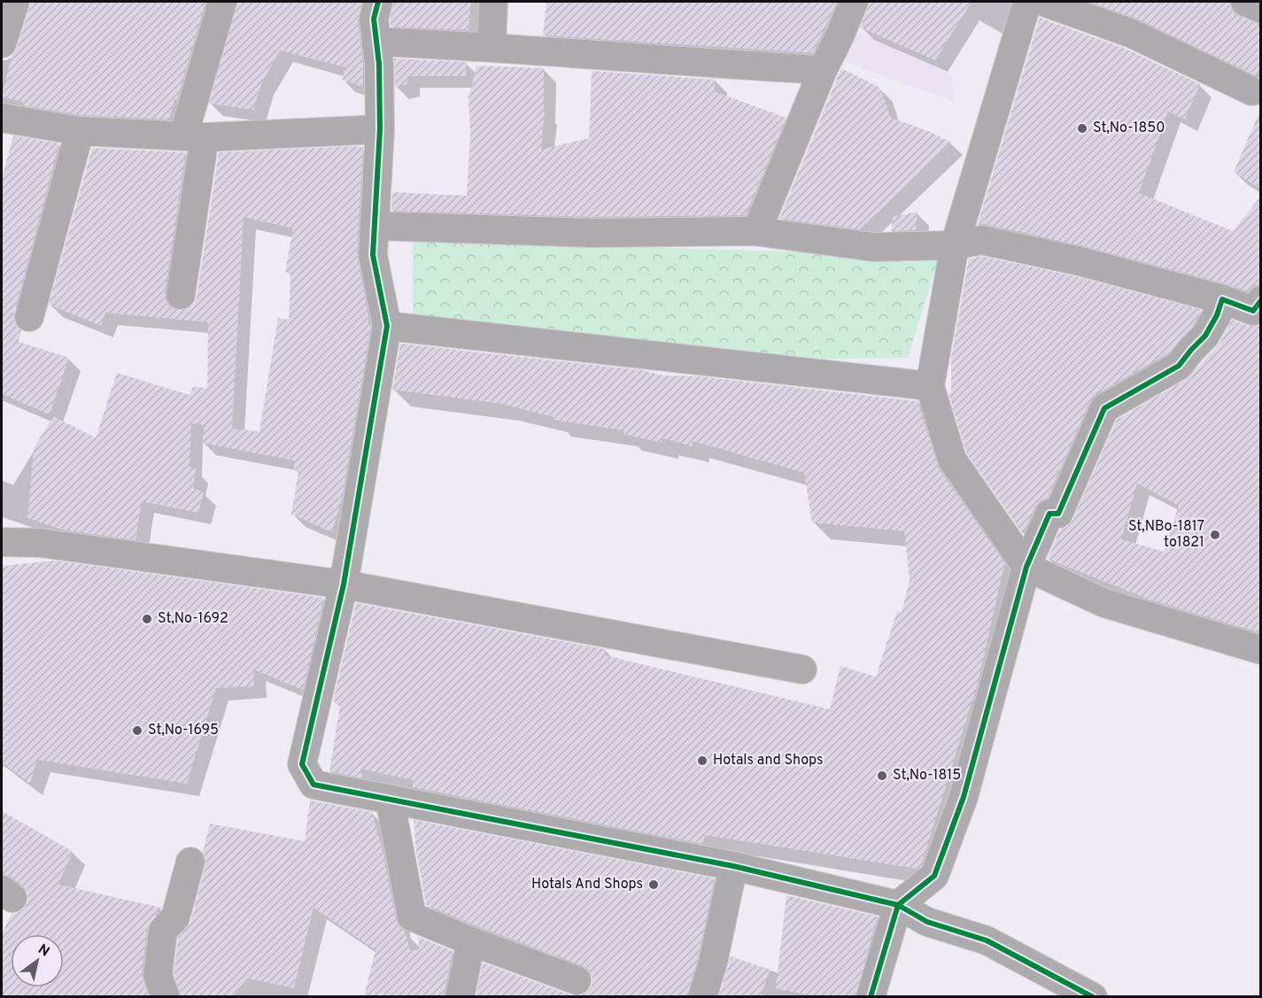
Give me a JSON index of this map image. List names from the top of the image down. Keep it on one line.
{"places":["St,No-1850","St,NBo-1817 to1821","St,No-1692","St,No-1695","Hotals and Shops","St,No-1815","Hotals And Shops"],"north":"top right"}
